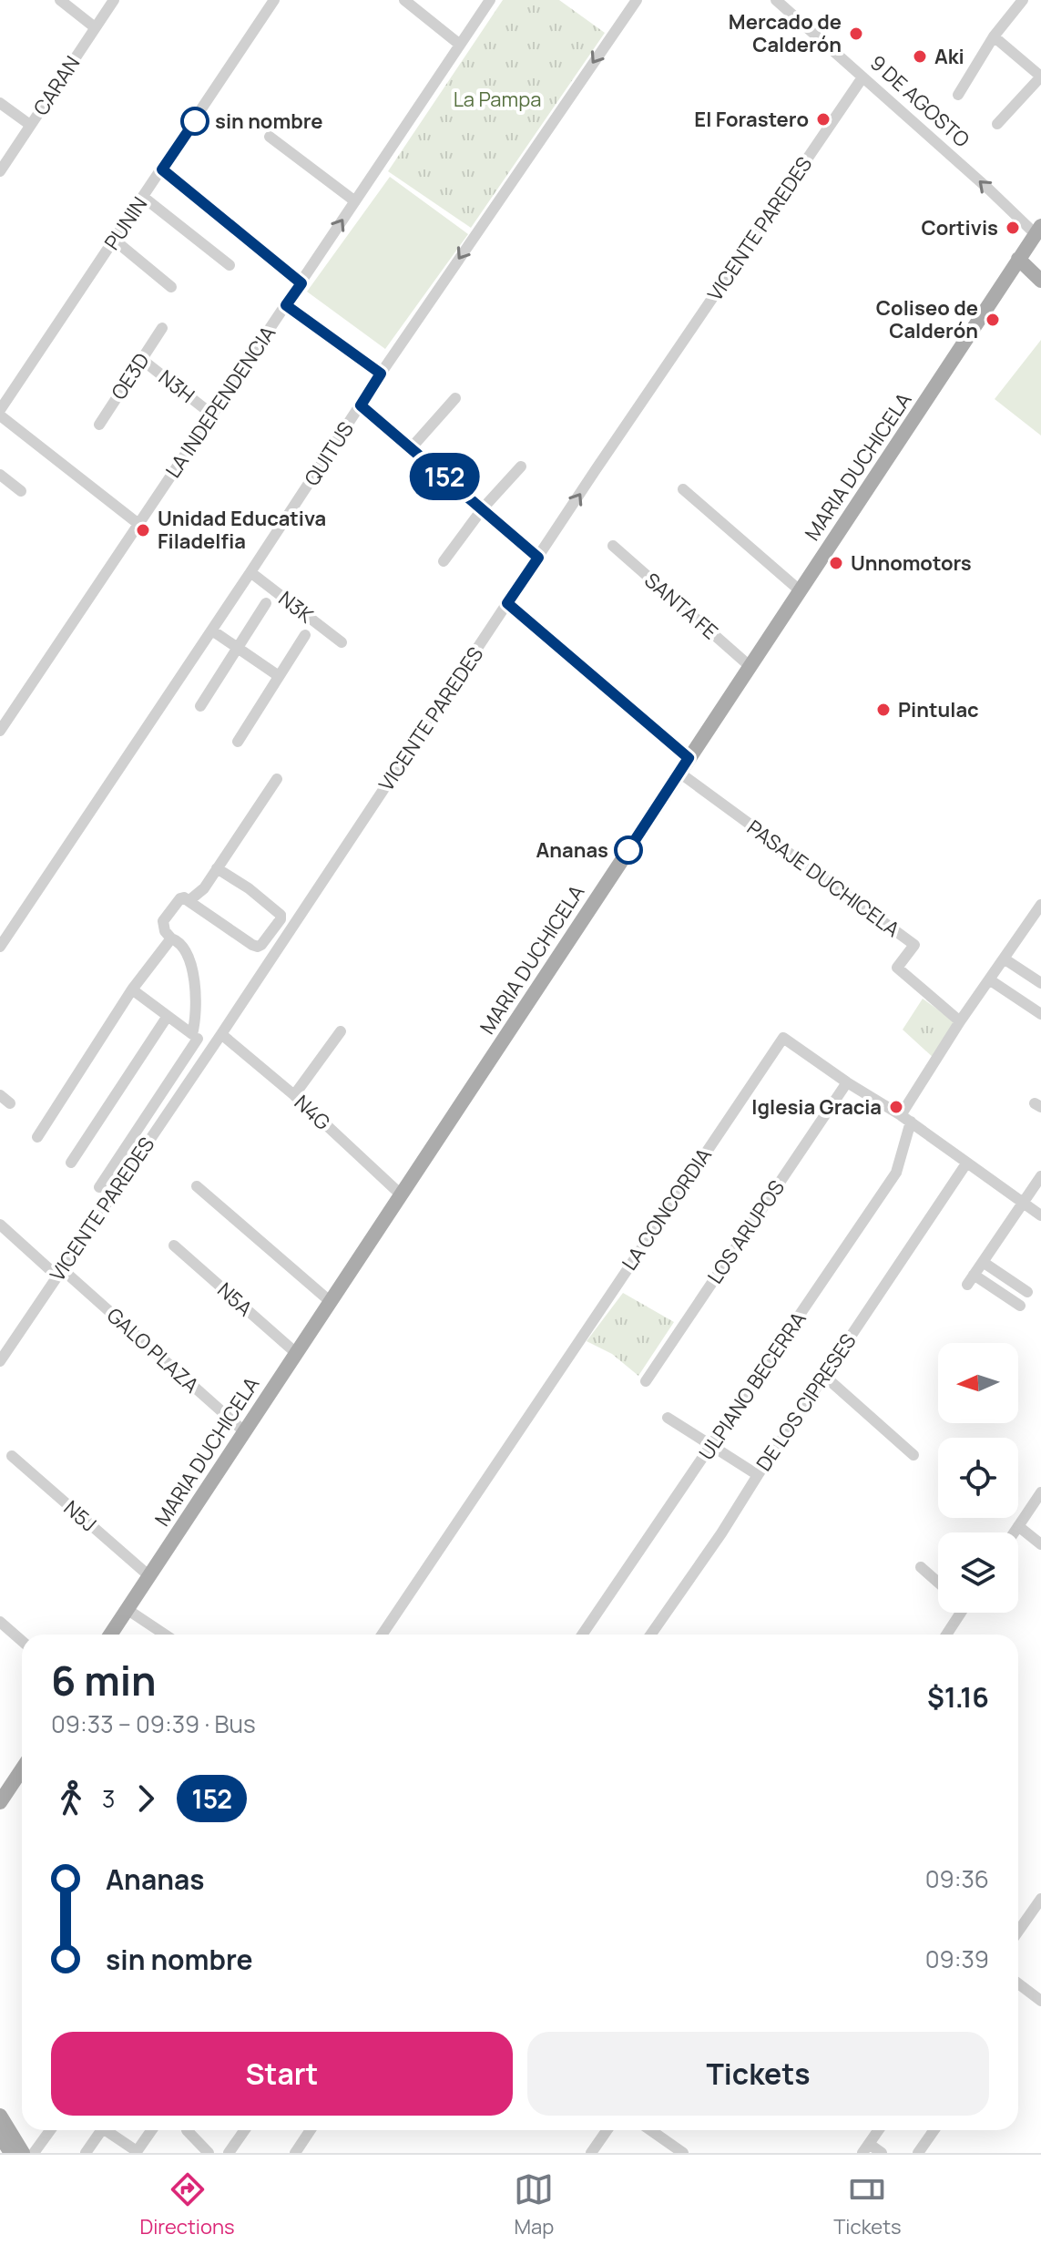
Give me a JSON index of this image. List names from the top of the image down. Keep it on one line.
{"streets":{"main road":["MARIA DUCHICELA"],"street":["CARAN","9 DE AGOSTO","PUNIN","VICENTE PAREDES","OE3D","N3H","LA INDEPENDENCIA","QUITUS","SANTA FE","N3K","PASAJE DUCHICELA","N4G","LA CONCORDIA","LOS ARUPOS","N5A","GALO PLAZA","ULPIANO BECERRA","DE LOS CIPRESES","N5J"]},"crossings":[["9 DE AGOSTO","VICENTE PAREDES"],["9 DE AGOSTO","MARIA DUCHICELA"],["VICENTE PAREDES","N4G"],["VICENTE PAREDES","GALO PLAZA"],["OE3D","N3H"],["N3H","LA INDEPENDENCIA"],["QUITUS","N3K"],["MARIA DUCHICELA","SANTA FE"],["MARIA DUCHICELA","PASAJE DUCHICELA"],["MARIA DUCHICELA","N4G"],["MARIA DUCHICELA","N5A"],["MARIA DUCHICELA","GALO PLAZA"],["MARIA DUCHICELA","N5J"],["PASAJE DUCHICELA","ULPIANO BECERRA"],["LA CONCORDIA","LOS ARUPOS"],["LA CONCORDIA","ULPIANO BECERRA"],["LA CONCORDIA","DE LOS CIPRESES"]],"one_way":["9 DE AGOSTO","VICENTE PAREDES","QUITUS"],"parks":["La Pampa"],"places":["Mercado de Calderón","Aki","El Forastero","sin nombre","Cortivis","Coliseo de Calderón","Unidad Educativa Filadelfia","Unnomotors","Pintulac","Ananas","Iglesia Gracia"],"lines":["bus line 152"],"north":"left","page":{"on_map":"152","heading":["6 min","09:33 – 09:39 · Bus","$1.16"],"legs":["3","152"],"list":[{"name":"Ananas","value":"09:36"},{"name":"sin nombre","value":"09:39"}],"buttons":["Start","Tickets"],"tabs":["Directions","Map","Tickets"]}}
